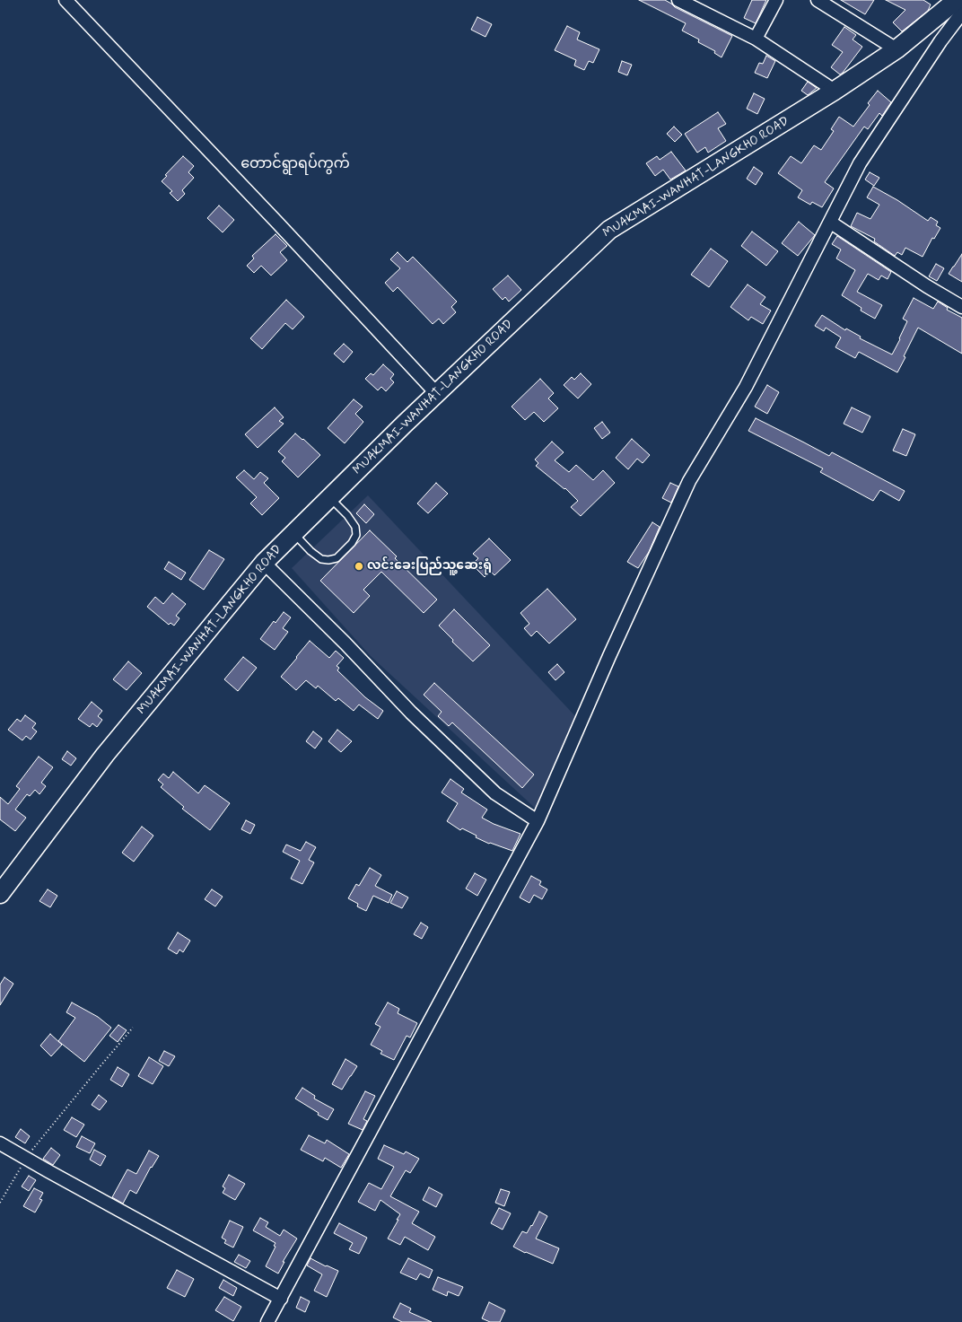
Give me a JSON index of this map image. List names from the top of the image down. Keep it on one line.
{"streets":{"main road":["MUAKMAI-WANHAT-LANGKHO ROAD"]},"districts":["တောင်ရွာရပ်ကွက်"],"places":["လင်းခေးပြည်သူ့ဆေးရုံ"]}
